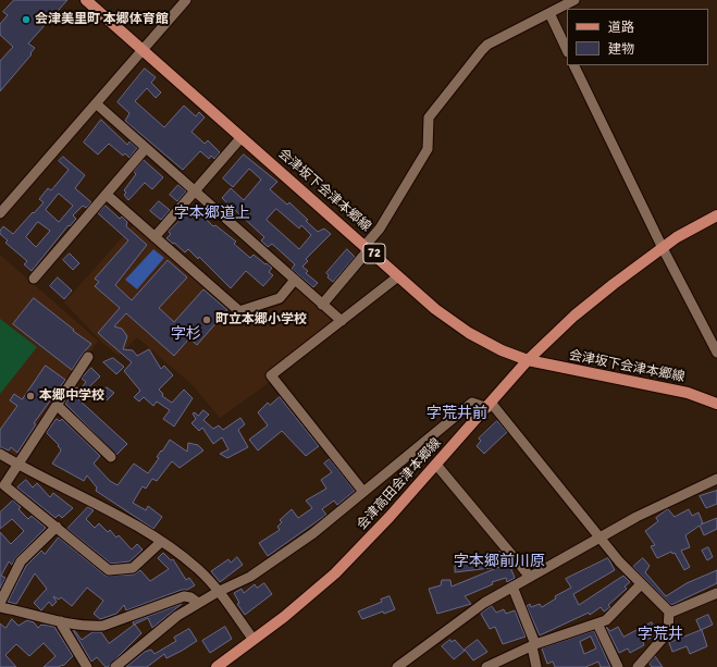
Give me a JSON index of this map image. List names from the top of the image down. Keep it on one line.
{"streets":{"main road":["会津坂下会津本郷線","72","会津高田会津本郷線"]},"crossings":[["会津坂下会津本郷線","会津高田会津本郷線"]],"districts":["字本郷道上","字杉","字荒井前","字本郷前川原","字荒井"],"places":["会津美里町 本郷体育館","町立本郷小学校","本郷中学校"],"legend":["道路","建物"]}
